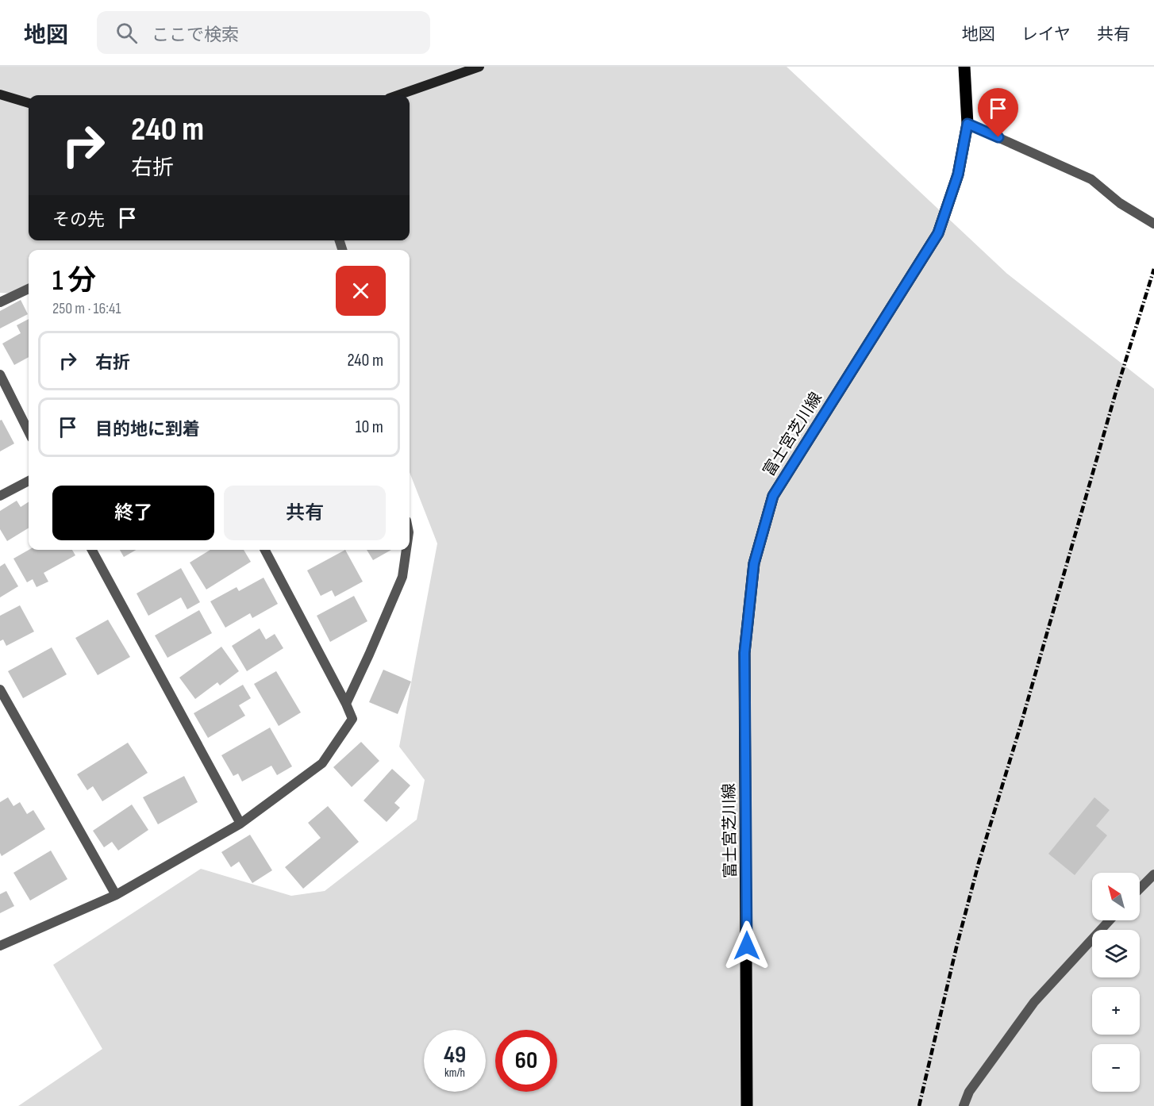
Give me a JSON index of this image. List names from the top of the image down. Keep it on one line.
{"streets":{"main road":["富士宮芝川線"]},"north":"top left","page":{"header":"地図","search":"ここで検索","nav":["地図","レイヤ","共有"],"turn":["240 m","右折"],"then":"その先","heading":["1 分","250 m · 16:41"],"list":[{"name":"右折","value":"240 m"},{"name":"目的地に到着","value":"10 m"}],"buttons":["終了","共有"],"map_buttons":["+","−"],"speed":"49 km/h","limit":"60"}}
